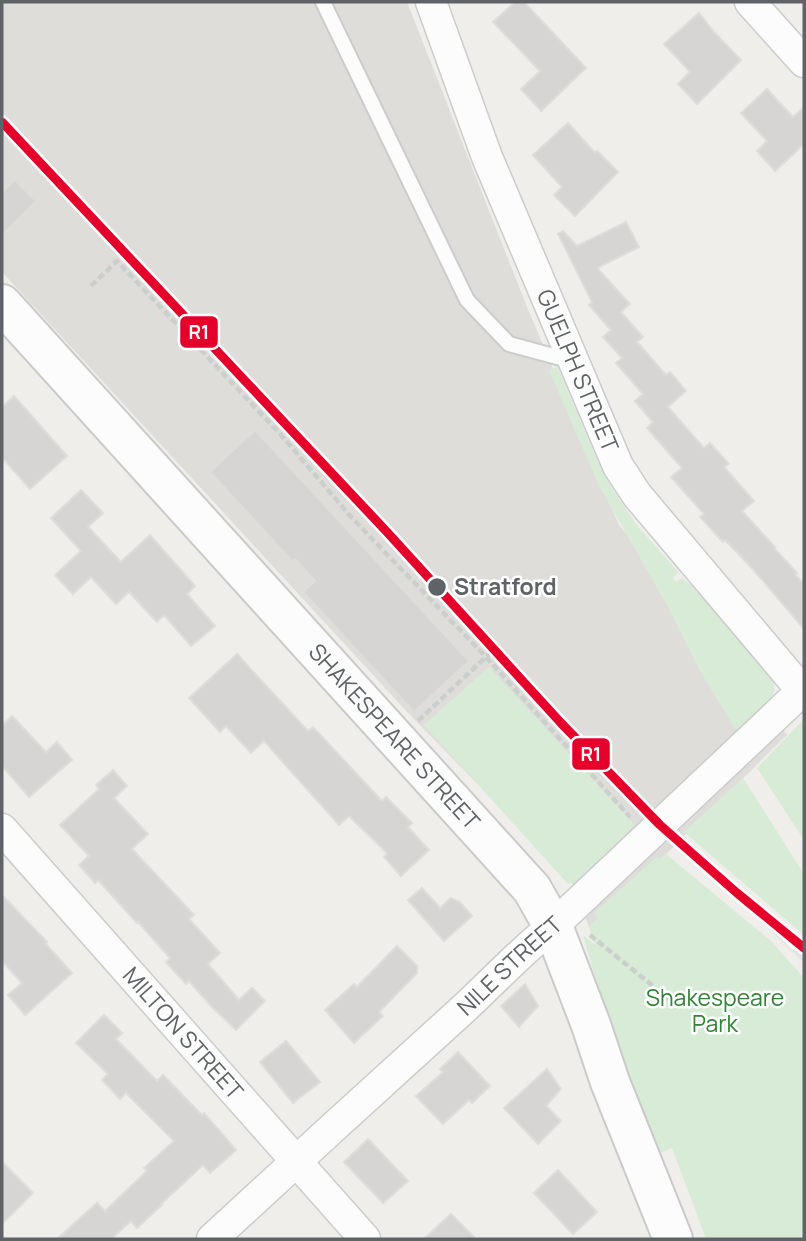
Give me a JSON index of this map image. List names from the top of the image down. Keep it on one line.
{"streets":{"street":["GUELPH STREET","SHAKESPEARE STREET","NILE STREET","MILTON STREET"]},"crossings":[["GUELPH STREET","NILE STREET"],["SHAKESPEARE STREET","NILE STREET"],["NILE STREET","MILTON STREET"]],"parks":["Shakespeare Park"],"places":["Stratford"],"lines":["transit line R1"]}
